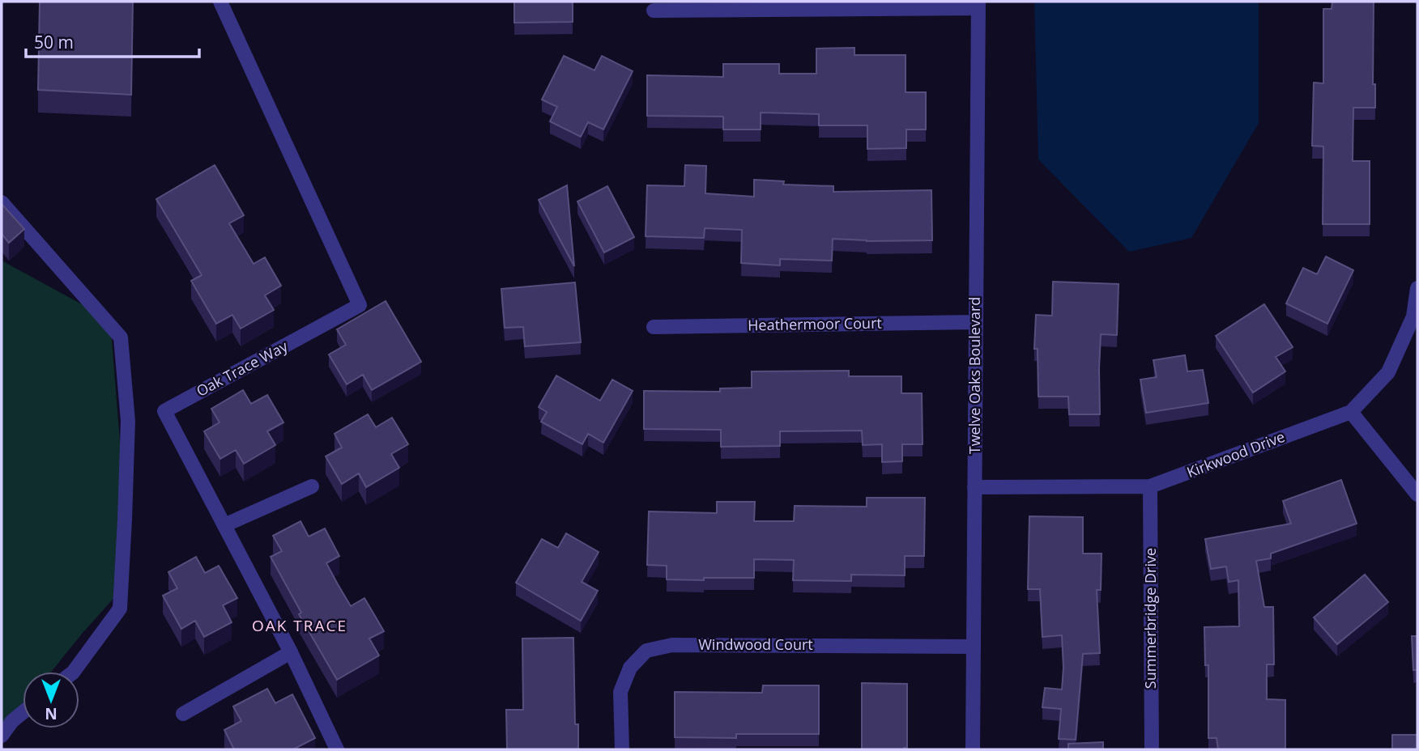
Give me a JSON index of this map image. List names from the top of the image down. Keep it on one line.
{"streets":{"street":["Heathermoor Court","Oak Trace Way","Twelve Oaks Boulevard","Kirkwood Drive","Summerbridge Drive","Windwood Court"]},"crossings":[["Heathermoor Court","Twelve Oaks Boulevard"],["Twelve Oaks Boulevard","Kirkwood Drive"],["Twelve Oaks Boulevard","Windwood Court"],["Kirkwood Drive","Summerbridge Drive"]],"districts":["OAK TRACE"],"scale_bar":"50 m","north":"bottom"}
